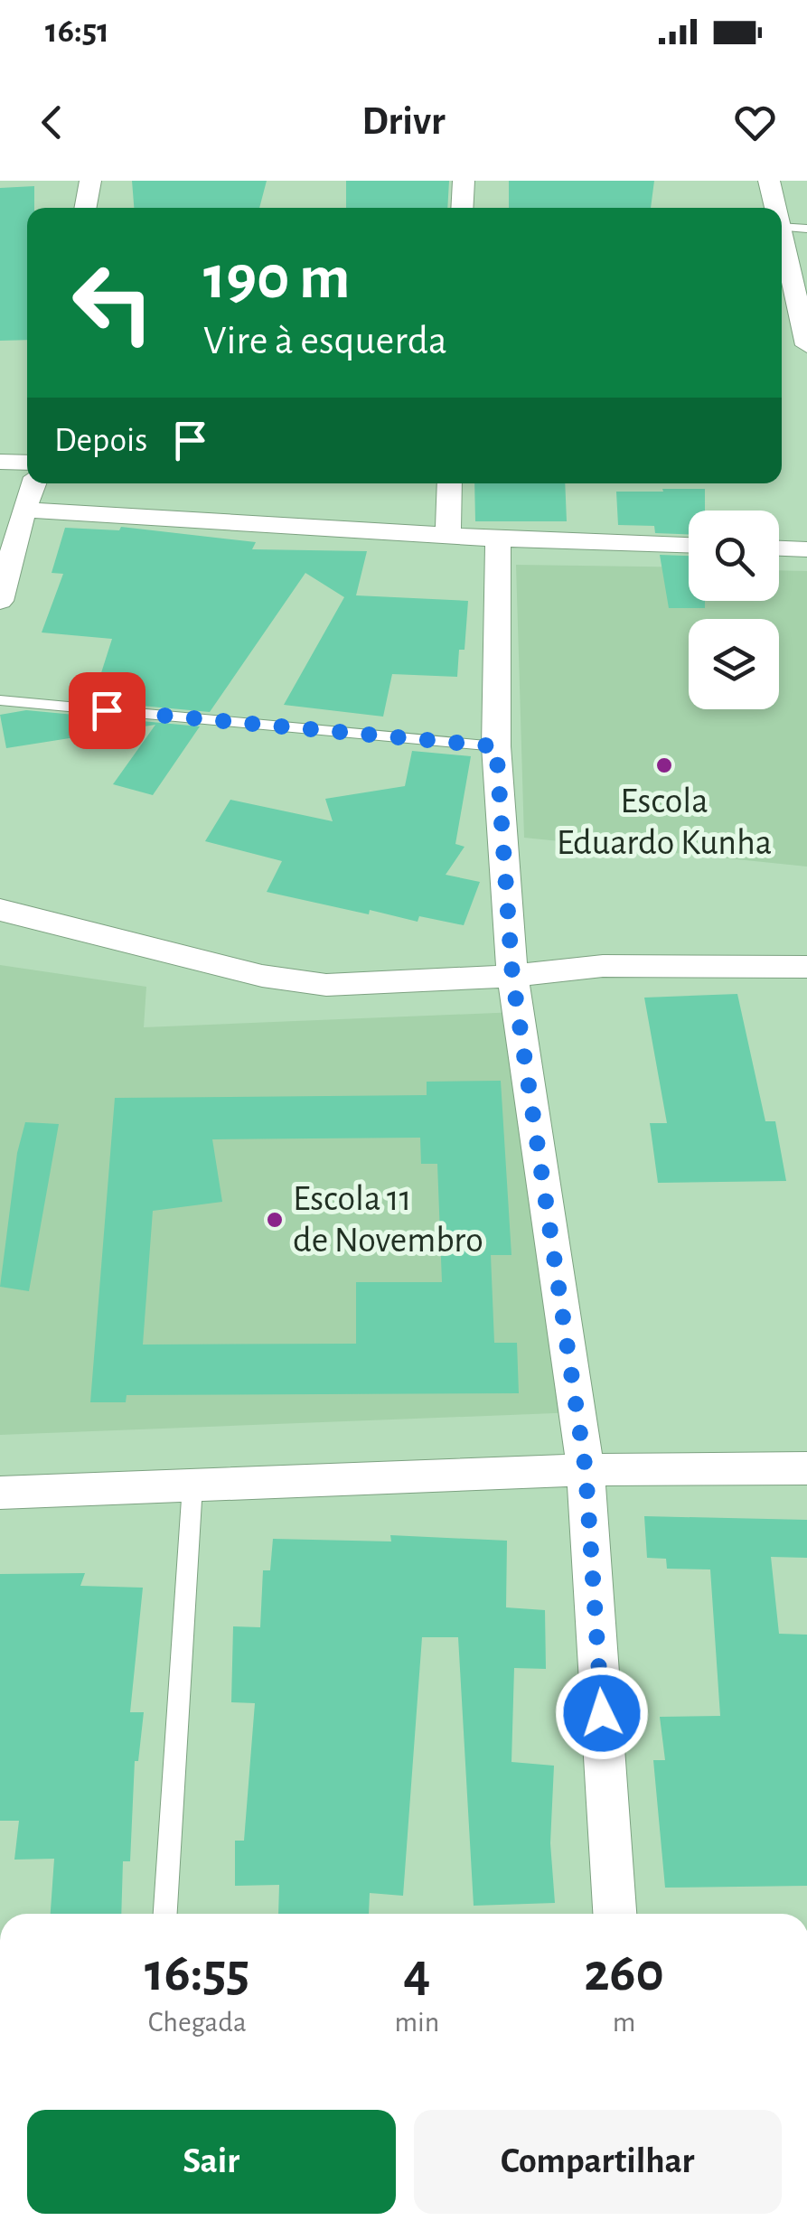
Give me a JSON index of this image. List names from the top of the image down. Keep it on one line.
{"places":["Escola Eduardo Kunha","Escola 11 de Novembro"],"page":{"status":"16:51","header":"Drivr","turn":["190 m","Vire à esquerda"],"then":"Depois","eta":["16:55","Chegada","4","min","260","m"],"buttons":["Sair","Compartilhar"]}}
